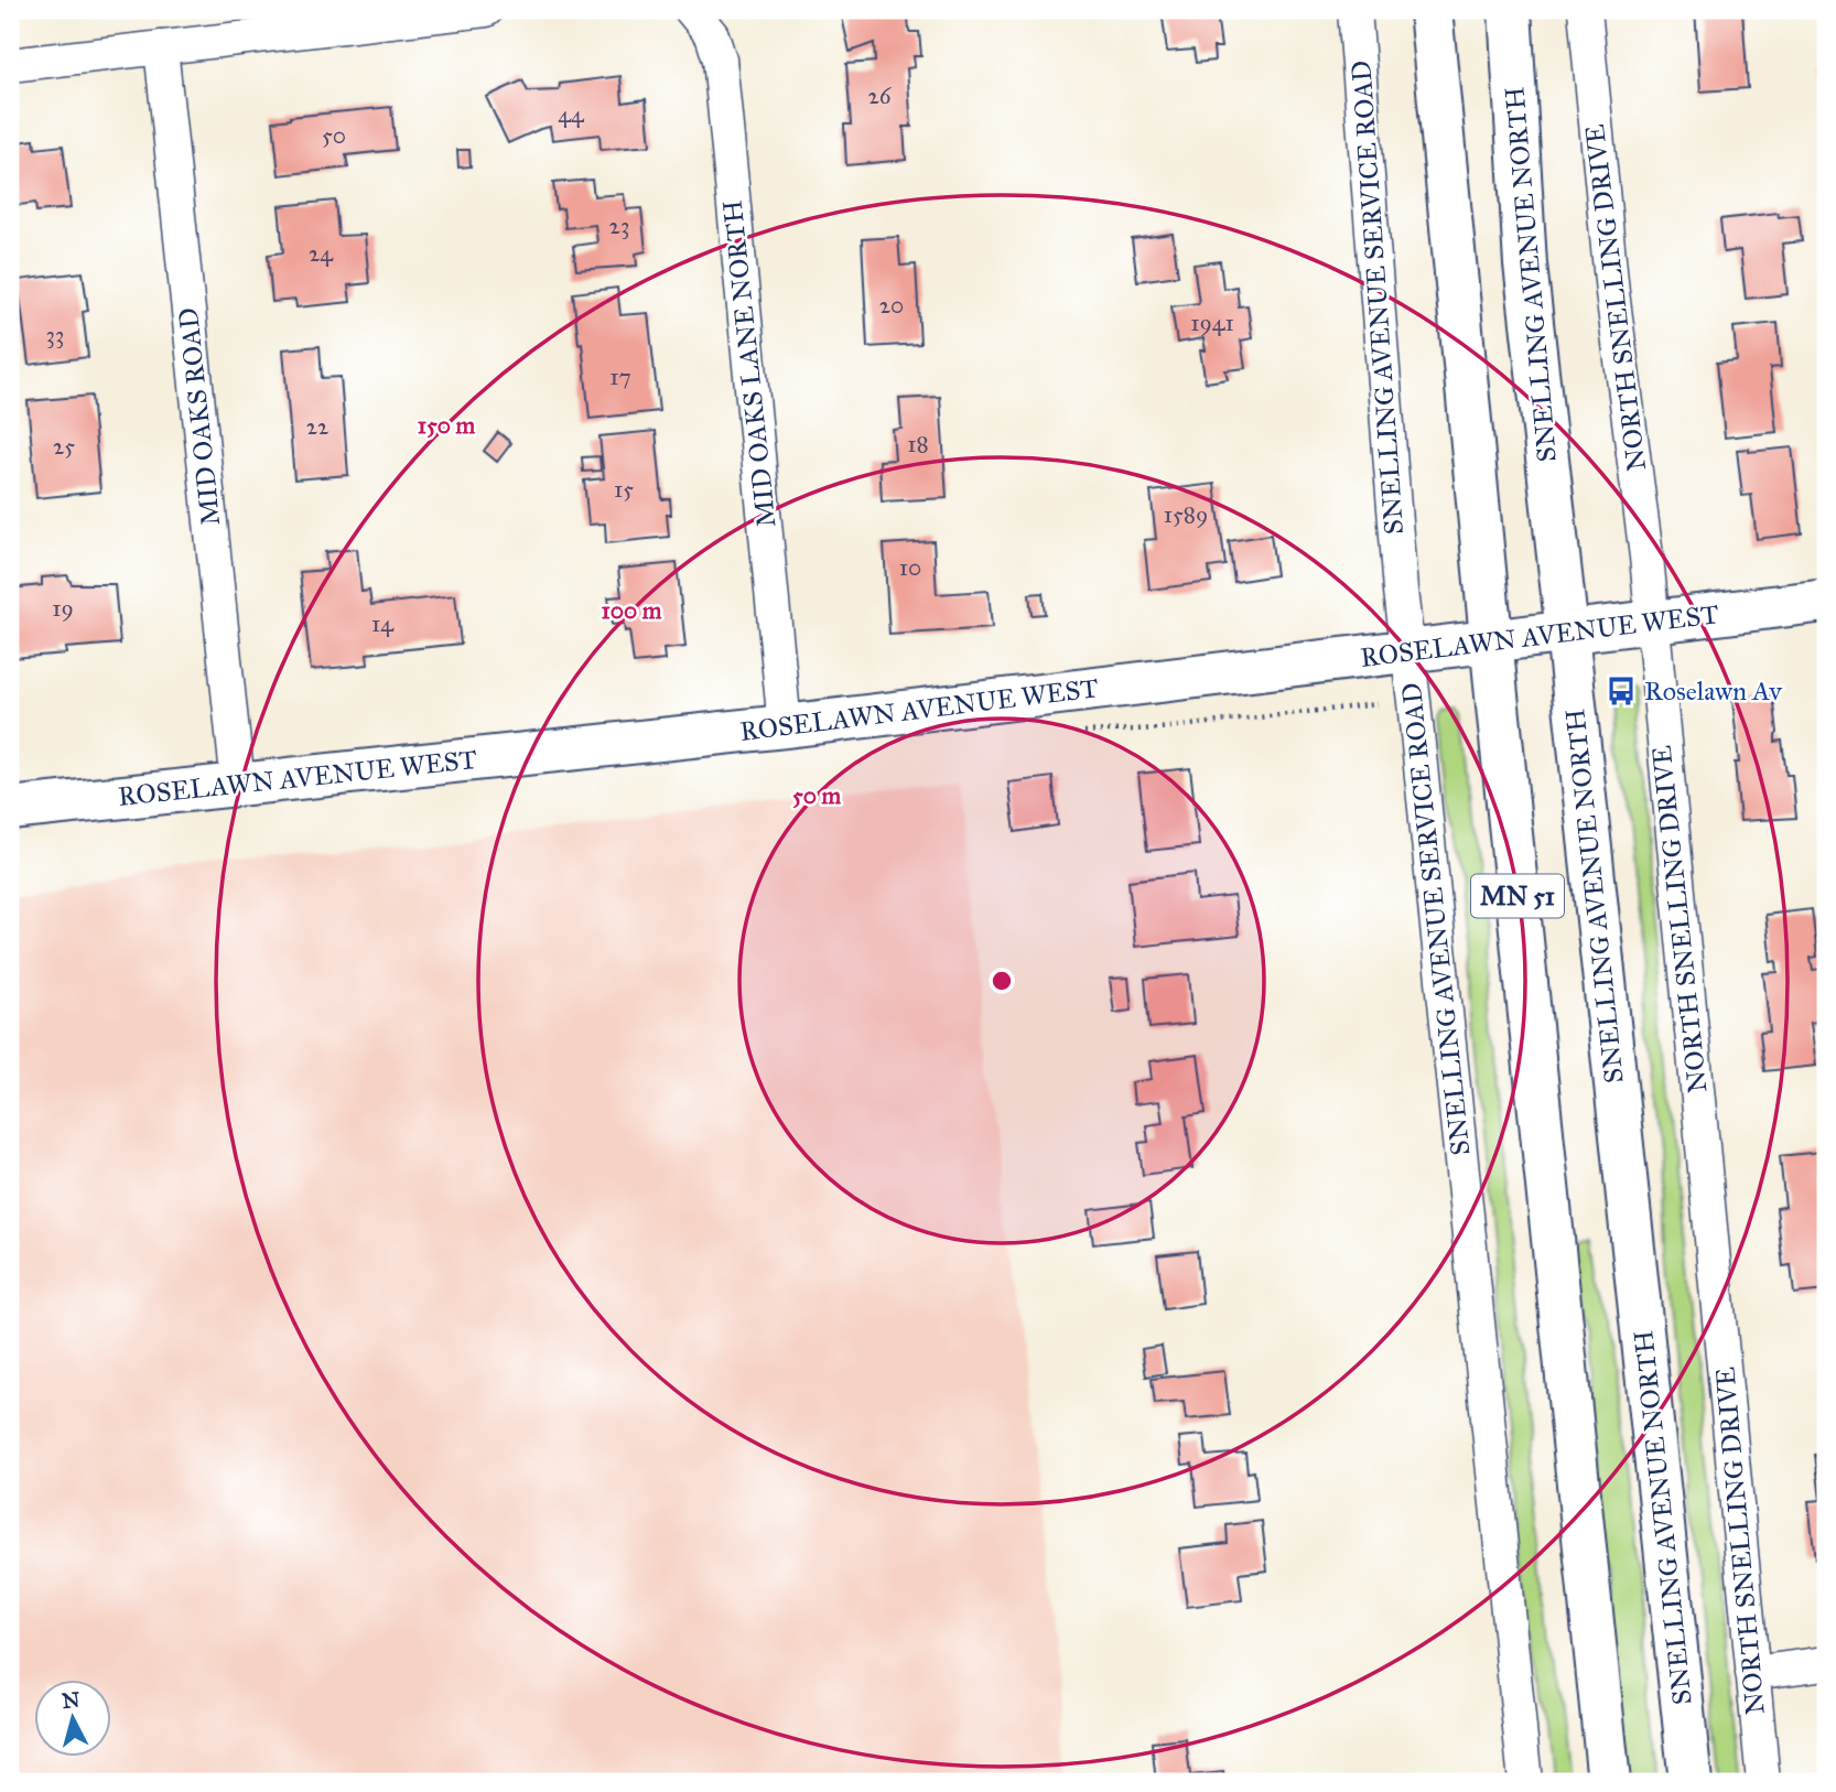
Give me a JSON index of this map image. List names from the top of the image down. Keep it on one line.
{"streets":{"main road":["SNELLING AVENUE NORTH","ROSELAWN AVENUE WEST","MN 51"],"street":["SNELLING AVENUE SERVICE ROAD","NORTH SNELLING DRIVE","MID OAKS LANE NORTH","MID OAKS ROAD"]},"crossings":[["SNELLING AVENUE NORTH","ROSELAWN AVENUE WEST"],["SNELLING AVENUE SERVICE ROAD","ROSELAWN AVENUE WEST"],["NORTH SNELLING DRIVE","ROSELAWN AVENUE WEST"],["MID OAKS LANE NORTH","ROSELAWN AVENUE WEST"],["MID OAKS ROAD","ROSELAWN AVENUE WEST"],["ROSELAWN AVENUE WEST","MN 51"]],"places":{"bus stop":["Roselawn Av"]},"house_numbers":["26","44","50","23","24","20","1941","33","17","22","18","25","15","1589","10","19","14"],"north":"top","rings":["150 m","100 m","50 m"]}
